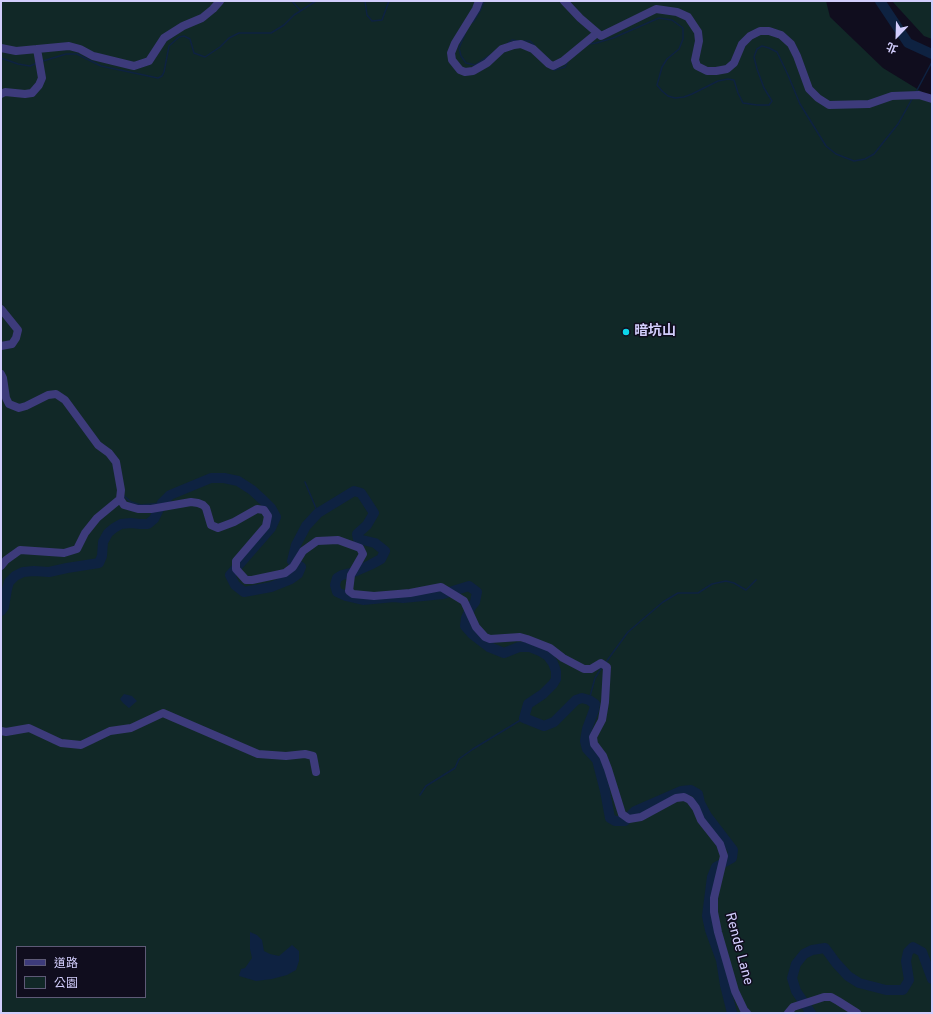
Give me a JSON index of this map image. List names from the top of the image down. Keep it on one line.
{"streets":{"street":["Rende Lane"]},"places":["暗坑山"],"legend":["道路","公園"],"north":"bottom left"}
